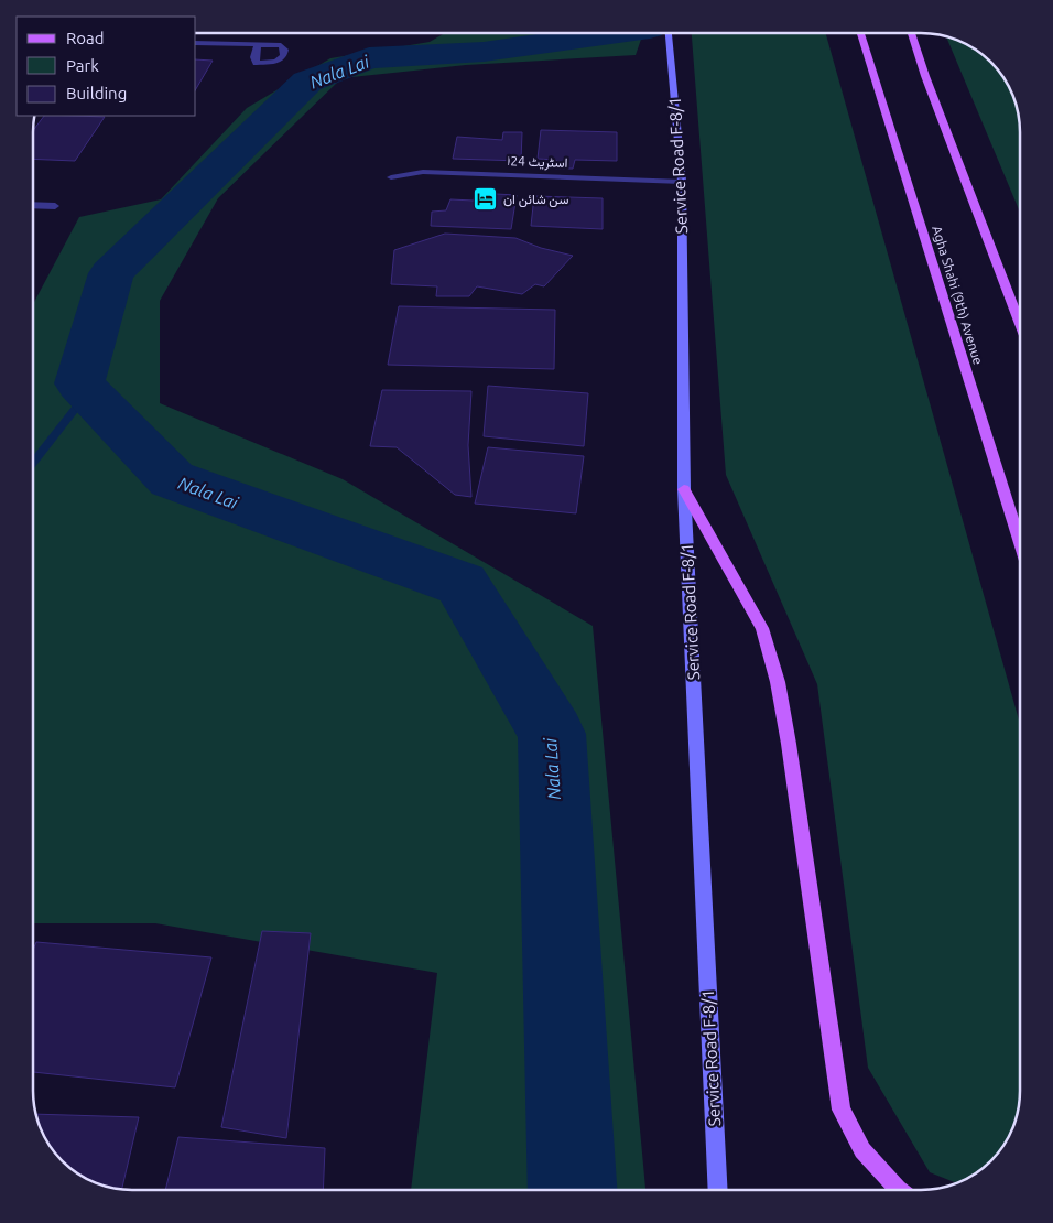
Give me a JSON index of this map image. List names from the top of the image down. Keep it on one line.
{"streets":{"main road":["Agha Shahi (9th) Avenue"],"street":["اسٹریٹ 24ا","Service Road F-8/1"]},"crossings":[["اسٹریٹ 24ا","Service Road F-8/1"]],"water":["Nala Lai"],"places":{"hotel":["سن شائن ان"]},"legend":["Road","Park","Building"]}
